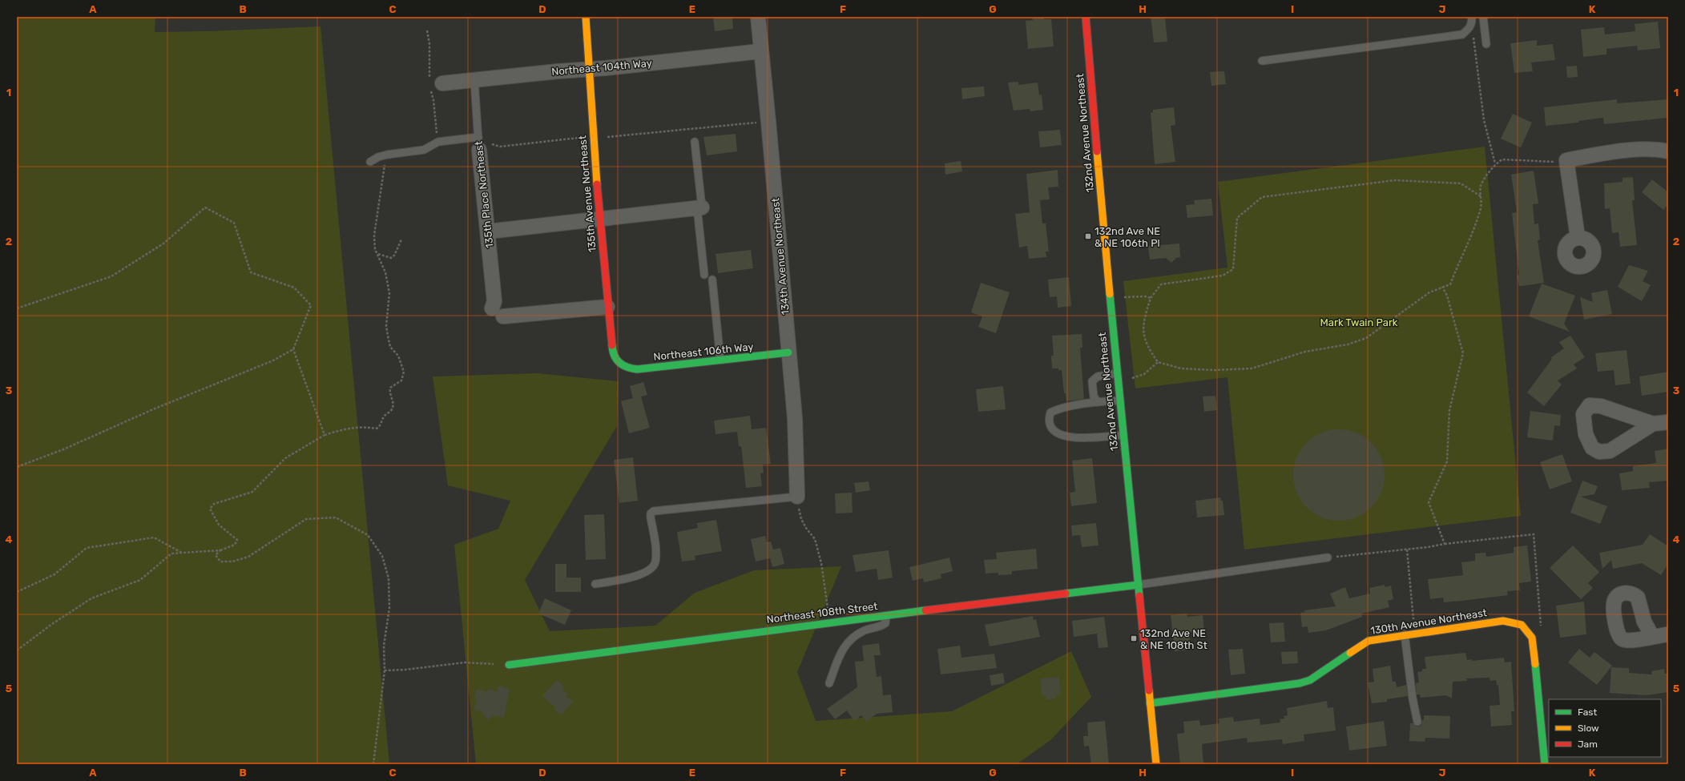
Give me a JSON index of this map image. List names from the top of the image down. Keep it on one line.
{"streets":{"street":["Northeast 104th Way","132nd Avenue Northeast","135th Avenue Northeast","135th Place Northeast","134th Avenue Northeast","Northeast 106th Way","Northeast 108th Street","130th Avenue Northeast"]},"crossings":[["Northeast 104th Way","135th Avenue Northeast"],["Northeast 104th Way","135th Place Northeast"],["Northeast 104th Way","134th Avenue Northeast"],["132nd Avenue Northeast","Northeast 108th Street"],["132nd Avenue Northeast","130th Avenue Northeast"],["135th Avenue Northeast","Northeast 106th Way"],["134th Avenue Northeast","Northeast 106th Way"]],"parks":["Mark Twain Park"],"places":{"transit":["132nd Ave NE & NE 106th Pl","132nd Ave NE & NE 108th St"]},"legend":["Fast","Slow","Jam"],"grid":{"columns":["A","B","C","D","E","F","G","H","I","J","K"],"rows":["1","2","3","4","5"]}}
